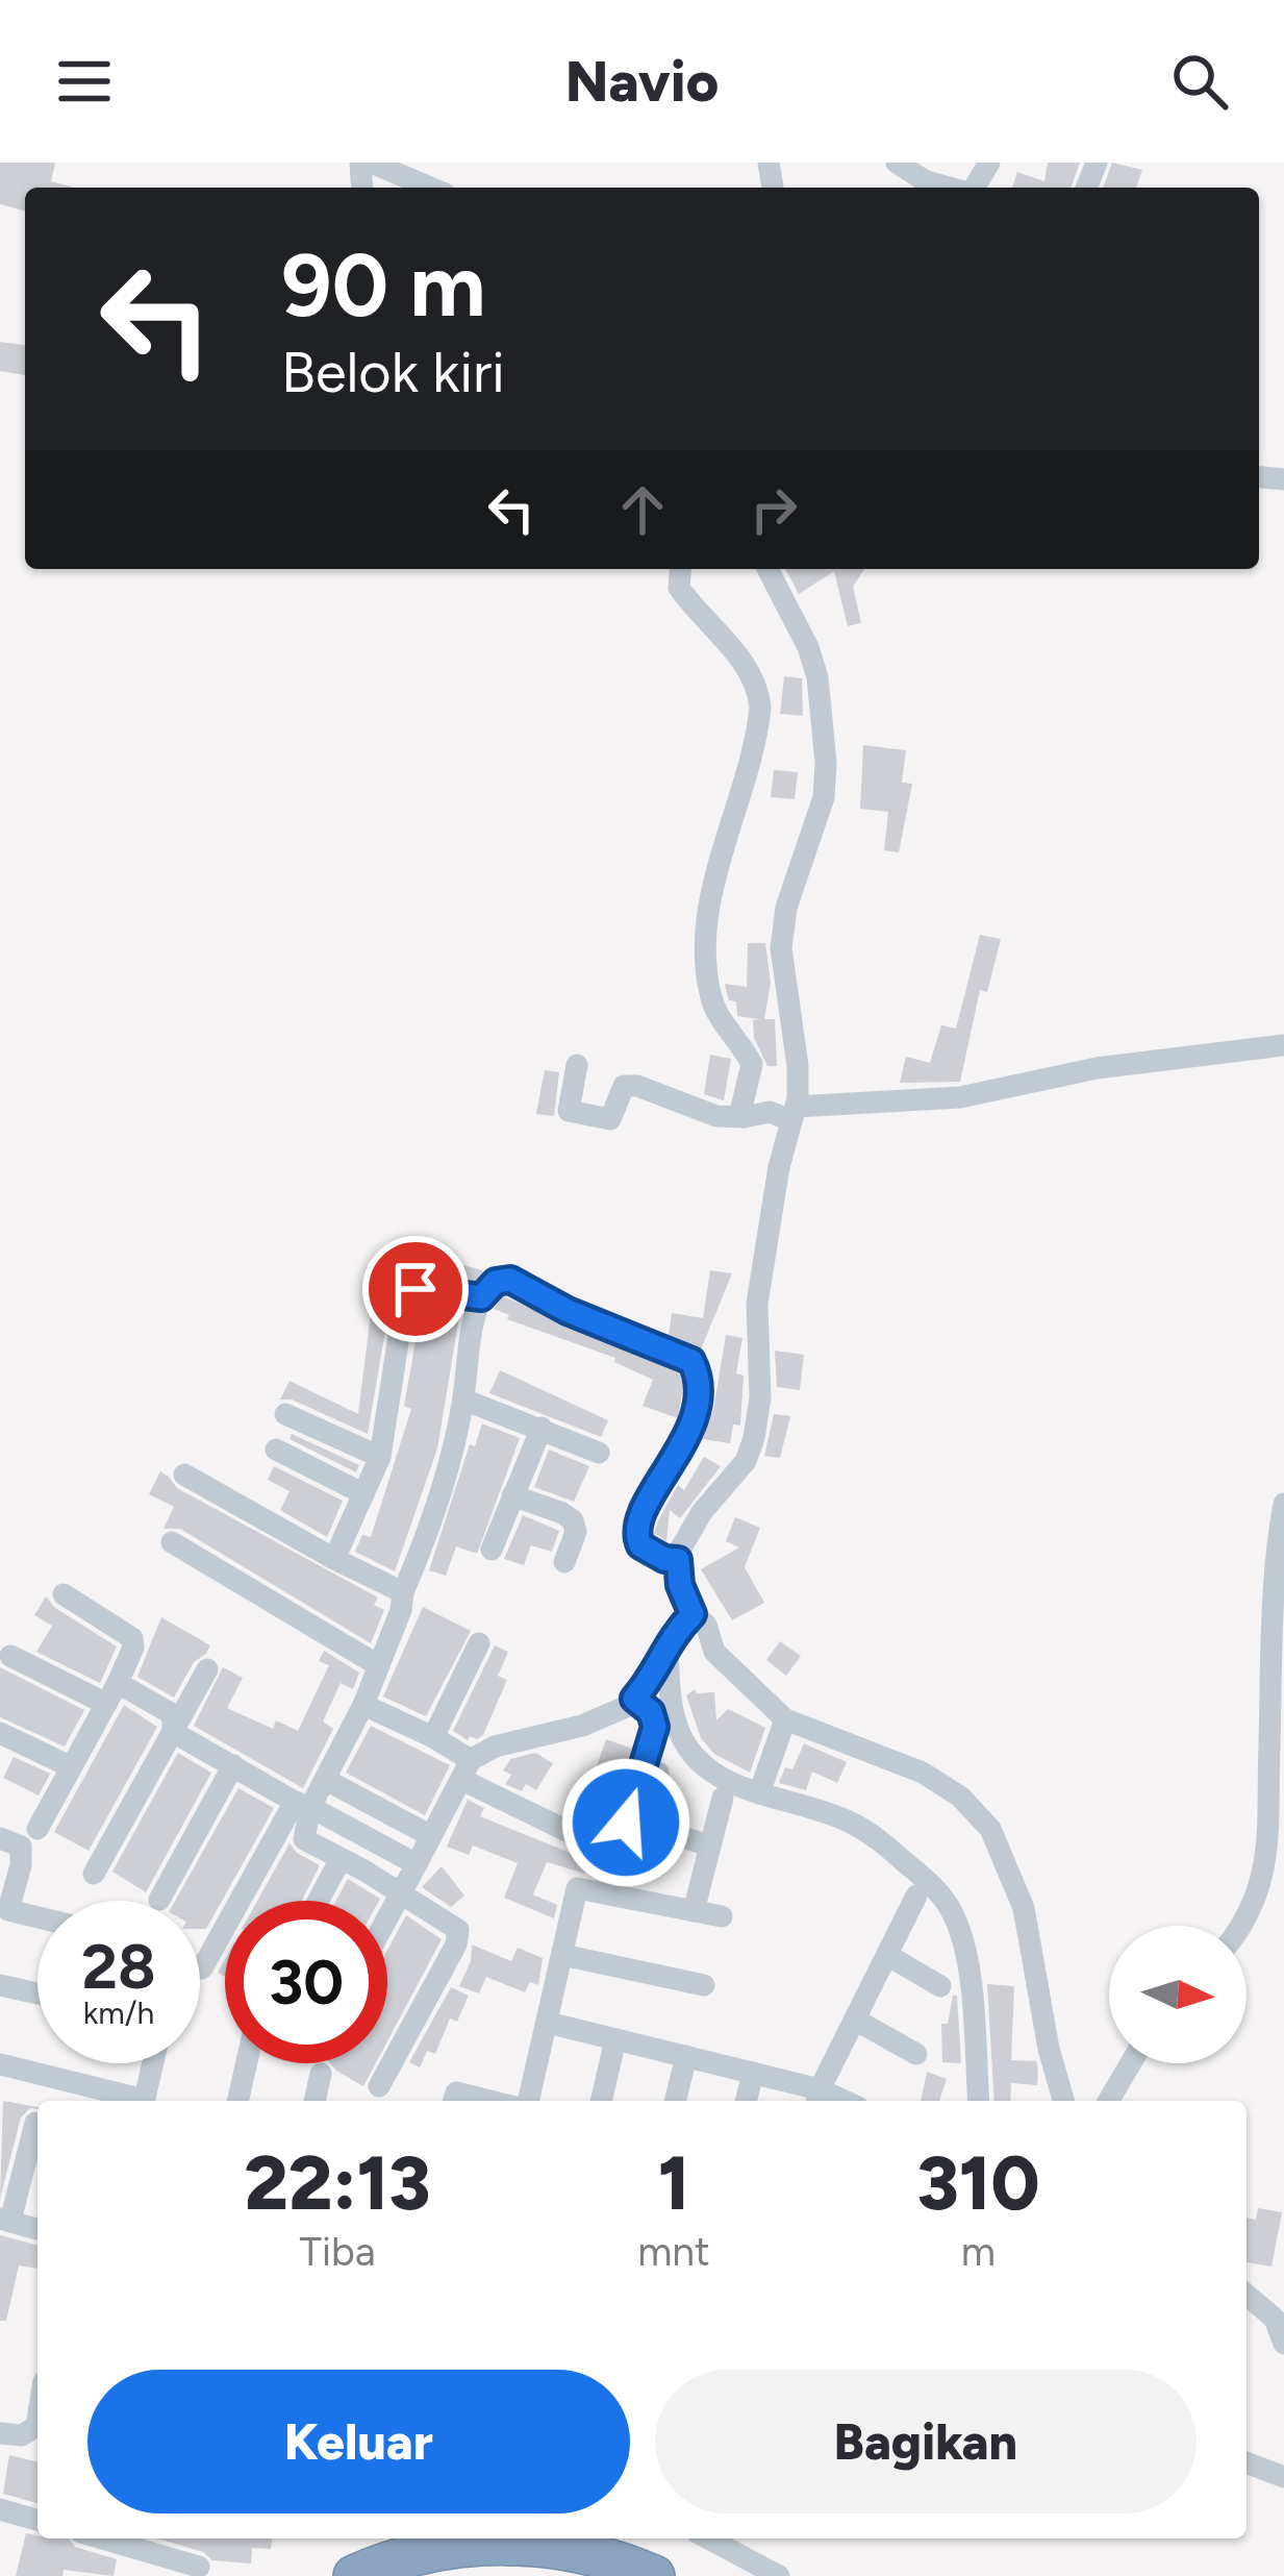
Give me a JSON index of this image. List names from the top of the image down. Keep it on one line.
{"north":"right","page":{"header":"Navio","turn":["90 m","Belok kiri"],"speed":"28 km/h","limit":"30","eta":["22:13","Tiba","1","mnt","310","m"],"buttons":["Keluar","Bagikan"]}}
